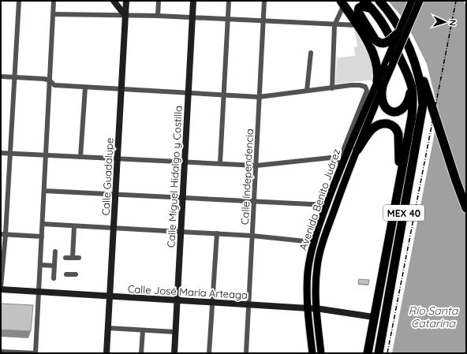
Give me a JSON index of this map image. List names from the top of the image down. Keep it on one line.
{"streets":{"highway":["MEX 40"],"main road":["Avenida Benito Juárez"],"street":["Calle Guadalupe","Calle Miguel Hidalgo y Costilla","Calle Independencia","Calle José María Arteaga"]},"crossings":[["Calle Guadalupe","Calle José María Arteaga"],["Calle Miguel Hidalgo y Costilla","Calle José María Arteaga"],["Calle Independencia","Calle José María Arteaga"],["Avenida Benito Juárez","Calle José María Arteaga"],["MEX 40","Calle José María Arteaga"]],"water":["Río Santa Catarina"],"north":"right"}
